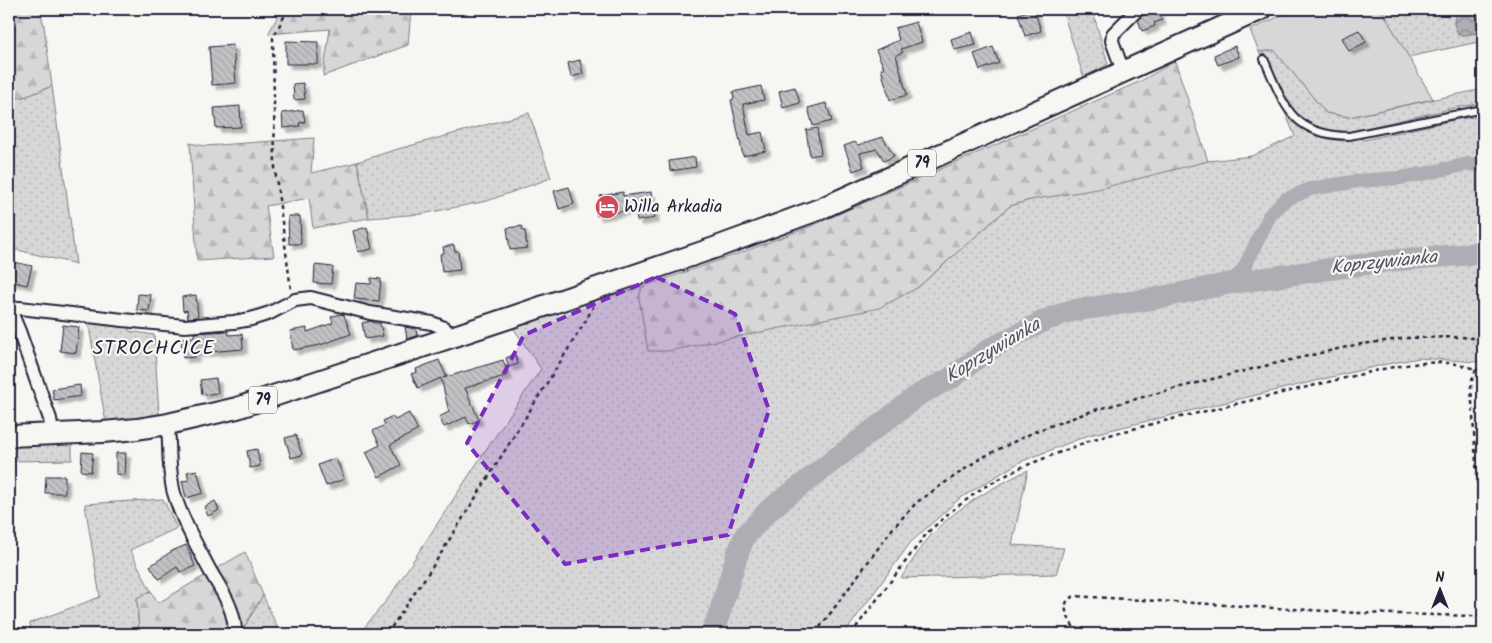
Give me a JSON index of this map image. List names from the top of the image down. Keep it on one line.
{"streets":{"main road":["79"]},"districts":["STROCHCICE"],"water":["Koprzywianka"],"places":{"hotel":["Willa Arkadia"]},"north":"top"}
